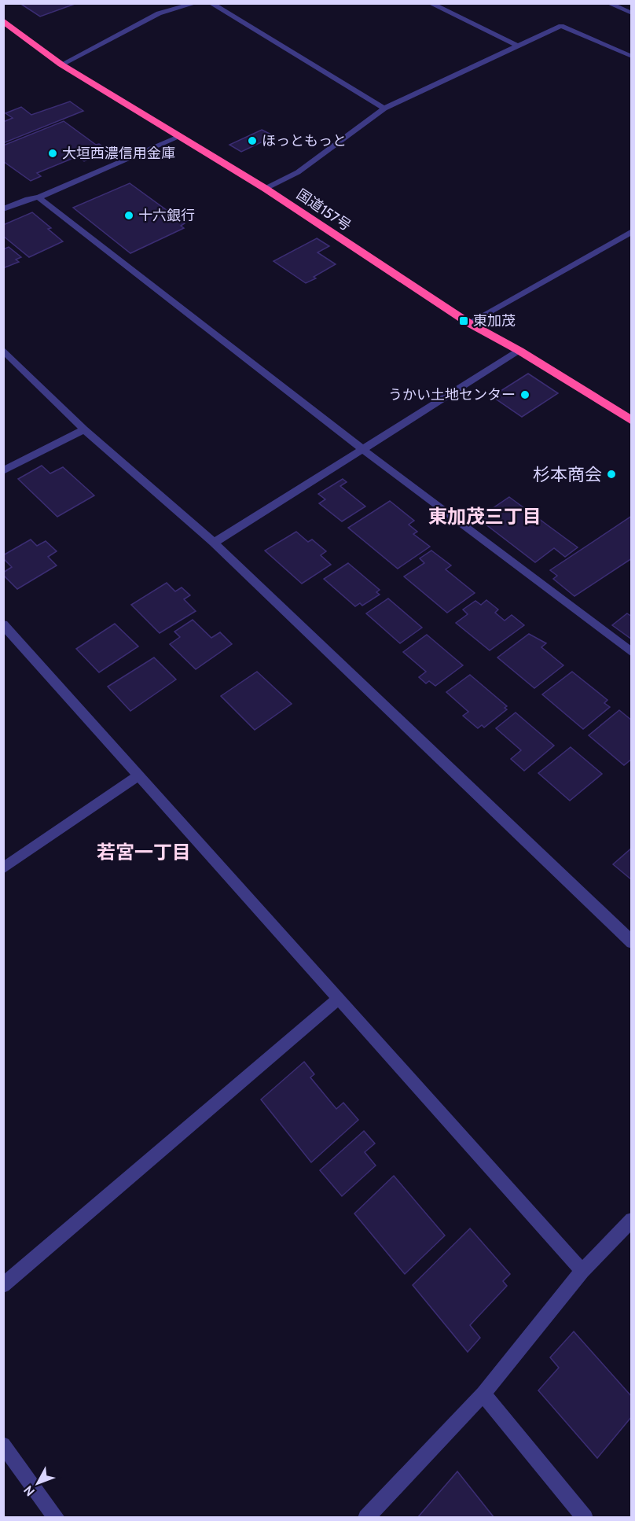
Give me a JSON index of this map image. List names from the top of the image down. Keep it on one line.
{"streets":{"highway":["国道157号"]},"districts":["東加茂三丁目","若宮一丁目"],"places":{"other":["ほっともっと","大垣西濃信用金庫","十六銀行","うかい土地センター","杉本商会"],"transit":["東加茂"]},"north":"bottom left"}
